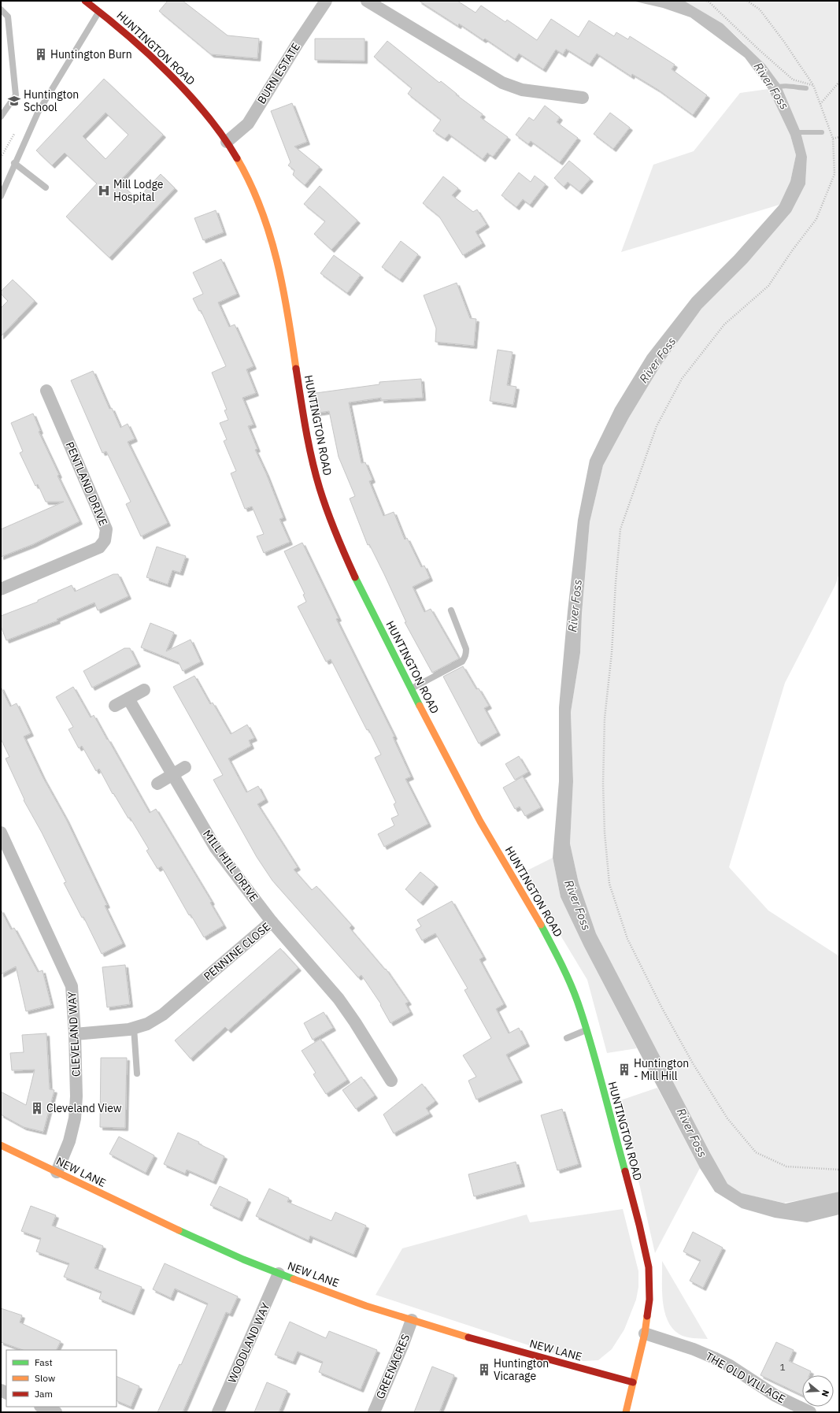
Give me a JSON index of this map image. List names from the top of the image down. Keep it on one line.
{"streets":{"street":["HUNTINGTON ROAD","BURN ESTATE","PENTLAND DRIVE","MILL HILL DRIVE","PENNINE CLOSE","CLEVELAND WAY","NEW LANE","WOODLAND WAY","GREENACRES","THE OLD VILLAGE"]},"crossings":[["HUNTINGTON ROAD","BURN ESTATE"],["HUNTINGTON ROAD","NEW LANE"],["HUNTINGTON ROAD","THE OLD VILLAGE"],["MILL HILL DRIVE","PENNINE CLOSE"],["PENNINE CLOSE","CLEVELAND WAY"],["CLEVELAND WAY","NEW LANE"],["NEW LANE","WOODLAND WAY"],["NEW LANE","GREENACRES"]],"water":["River Foss"],"places":{"building":["Huntington Burn","Huntington - Mill Hill","Cleveland View","Huntington Vicarage"],"school or university":["Huntington School"],"hospital":["Mill Lodge Hospital"]},"house_numbers":["1"],"legend":["Fast","Slow","Jam"],"north":"right"}
